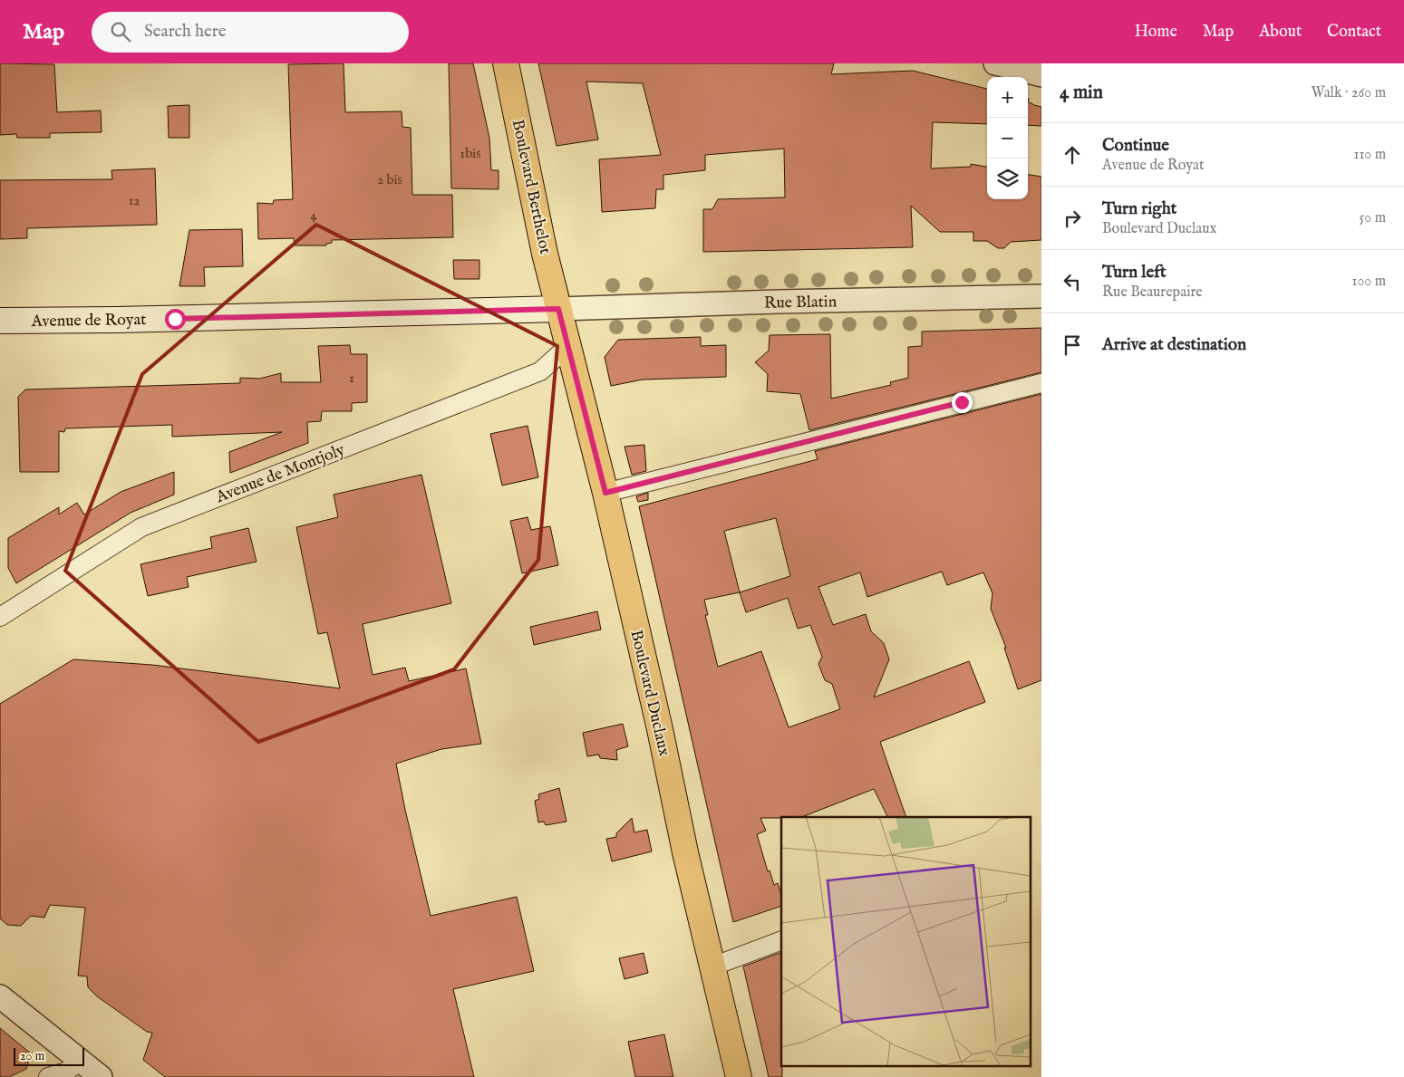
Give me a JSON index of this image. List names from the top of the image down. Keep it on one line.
{"streets":{"main road":["Boulevard Berthelot","Avenue de Royat","Boulevard Duclaux"],"street":["Rue Blatin","Avenue de Montjoly"]},"crossings":[["Boulevard Berthelot","Rue Blatin"],["Boulevard Berthelot","Avenue de Royat"],["Boulevard Berthelot","Boulevard Duclaux"],["Rue Blatin","Avenue de Royat"],["Rue Blatin","Boulevard Duclaux"],["Avenue de Royat","Boulevard Duclaux"],["Avenue de Montjoly","Boulevard Duclaux"]],"house_numbers":["1bis","2 bis","12","4","1"],"scale_bar":"20 m","page":{"header":"Map","search":"Search here","nav":["Home","Map","About","Contact"],"heading":["4 min","Walk · 260 m"],"map_buttons":["+","−"],"list":[["Continue","Avenue de Royat","110 m"],["Turn right","Boulevard Duclaux","50 m"],["Turn left","Rue Beaurepaire","100 m"],"Arrive at destination"],"scale":"20 m"}}
